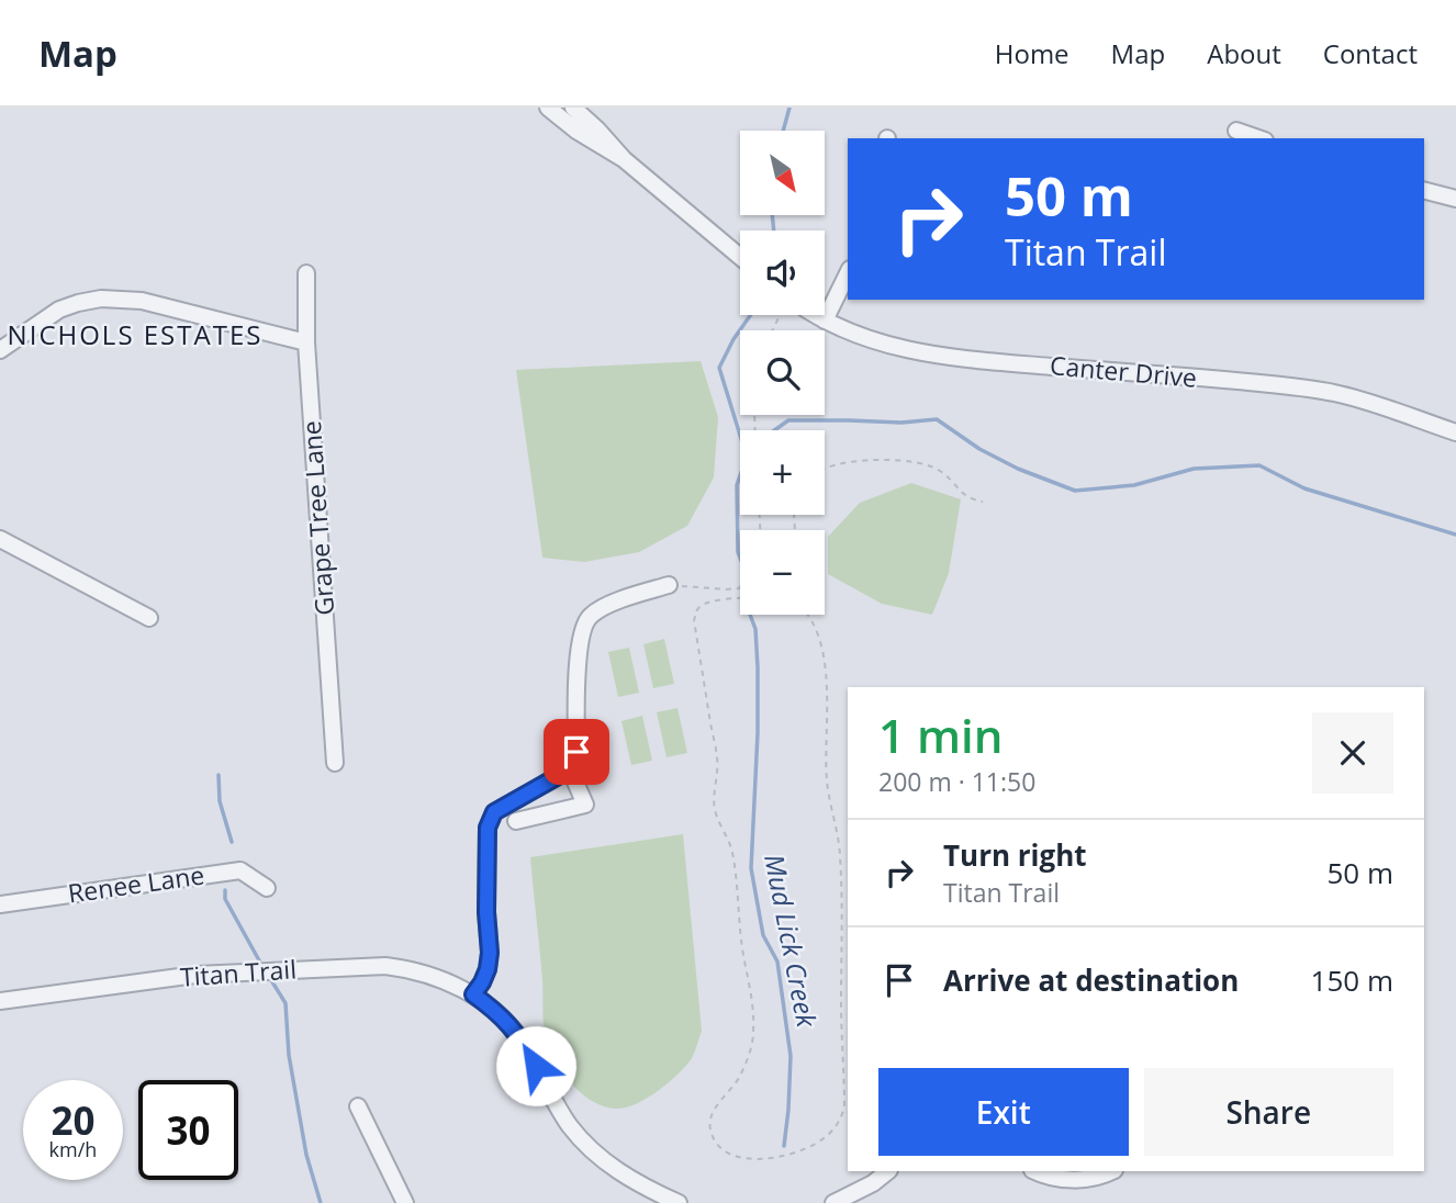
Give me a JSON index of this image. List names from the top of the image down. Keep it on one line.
{"streets":{"street":["Canter Drive","Grape Tree Lane","Renee Lane","Titan Trail"]},"districts":["NICHOLS ESTATES"],"water":["Mud Lick Creek"],"north":"bottom right","page":{"header":"Map","nav":["Home","Map","About","Contact"],"map_buttons":["+","−"],"turn":["50 m","Titan Trail"],"heading":["1 min","200 m · 11:50"],"list":[{"name":"Turn right","note":"Titan Trail","value":"50 m"},{"name":"Arrive at destination","value":"150 m"}],"buttons":["Exit","Share"],"speed":"20 km/h","limit":"30"}}
